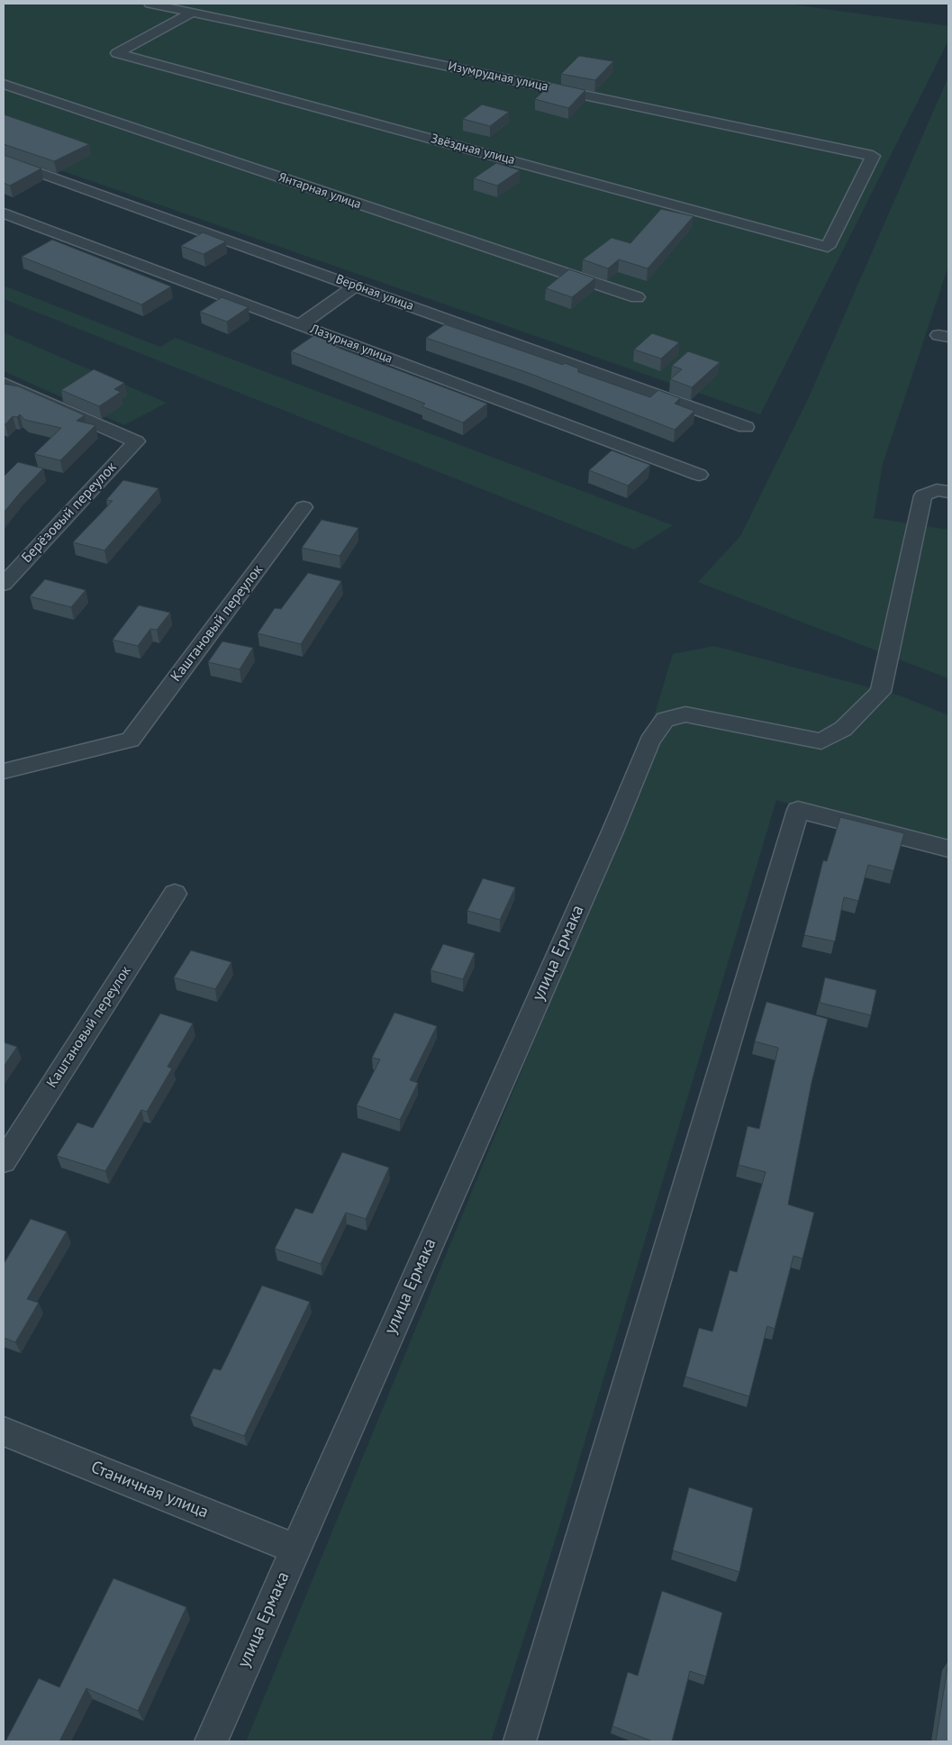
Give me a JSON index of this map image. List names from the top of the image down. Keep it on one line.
{"streets":{"street":["Изумрудная улица","Звёздная улица","Янтарная улица","Вербная улица","Лазурная улица","Берёзовый переулок","Каштановый переулок","улица Ермака","Станичная улица"]},"crossings":[["Изумрудная улица","Звёздная улица"],["улица Ермака","Станичная улица"]]}
